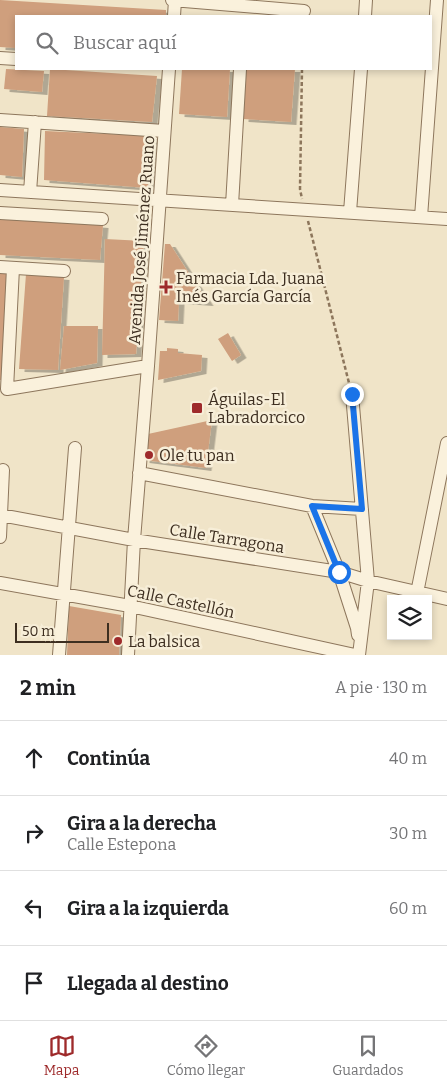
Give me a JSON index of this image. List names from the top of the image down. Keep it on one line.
{"streets":{"street":["Avenida José Jiménez Ruano","Calle Tarragona","Calle Castellón"]},"crossings":[["Avenida José Jiménez Ruano","Calle Tarragona"],["Avenida José Jiménez Ruano","Calle Castellón"]],"places":{"health":["Farmacia Lda. Juana Inés García García"],"transit":["Águilas-El Labradorcico"],"other":["Ole tu pan","La balsica"]},"scale_bar":"50 m","page":{"search":"Buscar aquí","scale":"50 m","heading":["2 min","A pie · 130 m"],"list":[["Continúa","40 m"],["Gira a la derecha","Calle Estepona","30 m"],["Gira a la izquierda","60 m"],"Llegada al destino"],"nav":["Mapa","Cómo llegar","Guardados"]}}
